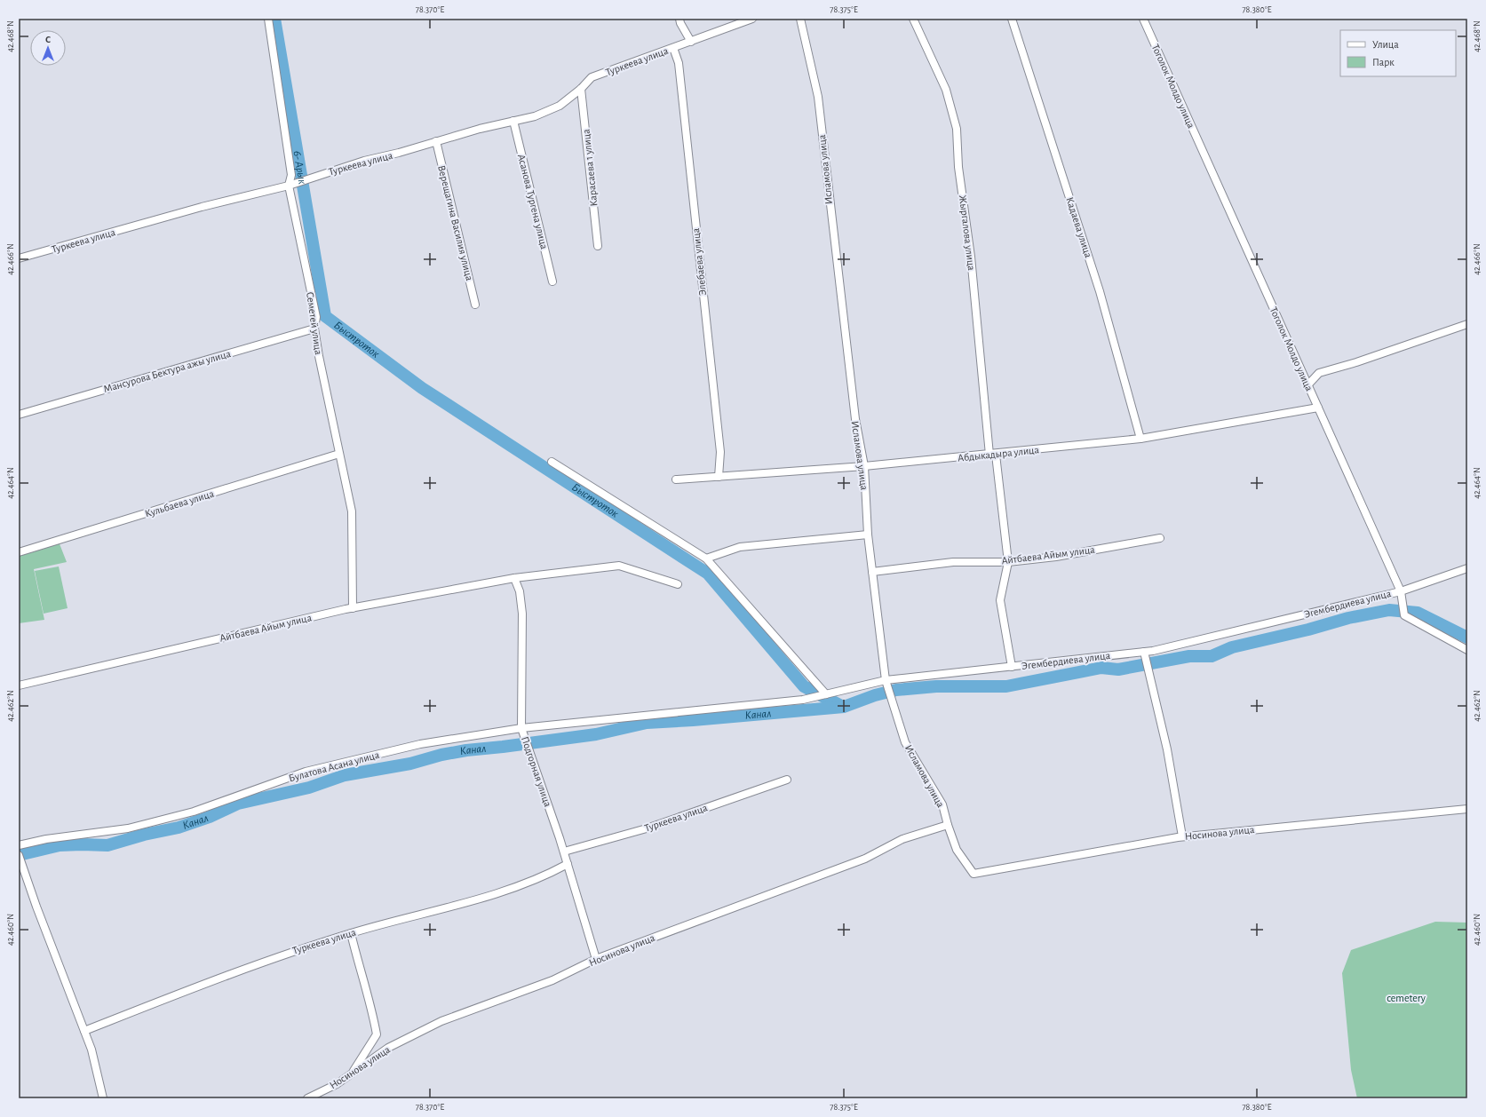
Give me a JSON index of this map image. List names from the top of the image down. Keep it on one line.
{"streets":{"street":["Туркеева улица","Тоголок Молдо улица","Карасаева 1 улица","Исламова улица","Асанова Тургена улица","Верещагина Василия улица","Кадаева улица","Жыргалова улица","Элебаева улица","Семетей улица","Мансурова Бектура ажы улица","Абдыкадыра улица","Кульбаева улица","Айтбаева Айым улица","Эгембердиева улица","Булатова Асана улица","Подгорная улица","Носинова улица"]},"crossings":[["Туркеева улица","Карасаева 1 улица"],["Туркеева улица","Асанова Тургена улица"],["Туркеева улица","Верещагина Василия улица"],["Туркеева улица","Элебаева улица"],["Туркеева улица","Семетей улица"],["Туркеева улица","Подгорная улица"],["Тоголок Молдо улица","Абдыкадыра улица"],["Тоголок Молдо улица","Эгембердиева улица"],["Исламова улица","Абдыкадыра улица"],["Исламова улица","Айтбаева Айым улица"],["Исламова улица","Эгембердиева улица"],["Исламова улица","Носинова улица"],["Кадаева улица","Абдыкадыра улица"],["Жыргалова улица","Абдыкадыра улица"],["Жыргалова улица","Айтбаева Айым улица"],["Жыргалова улица","Эгембердиева улица"],["Элебаева улица","Абдыкадыра улица"],["Семетей улица","Мансурова Бектура ажы улица"],["Семетей улица","Кульбаева улица"],["Семетей улица","Айтбаева Айым улица"],["Айтбаева Айым улица","Подгорная улица"],["Эгембердиева улица","Булатова Асана улица"],["Булатова Асана улица","Подгорная улица"],["Подгорная улица","Носинова улица"]],"water":["6- Арык","Быстроток","Канал"],"parks":["cemetery"],"legend":["Улица","Парк"],"north":"top","coordinates":["78.370°E","78.375°E","78.380°E","42.468°N","42.466°N","42.464°N","42.462°N","42.460°N"]}
